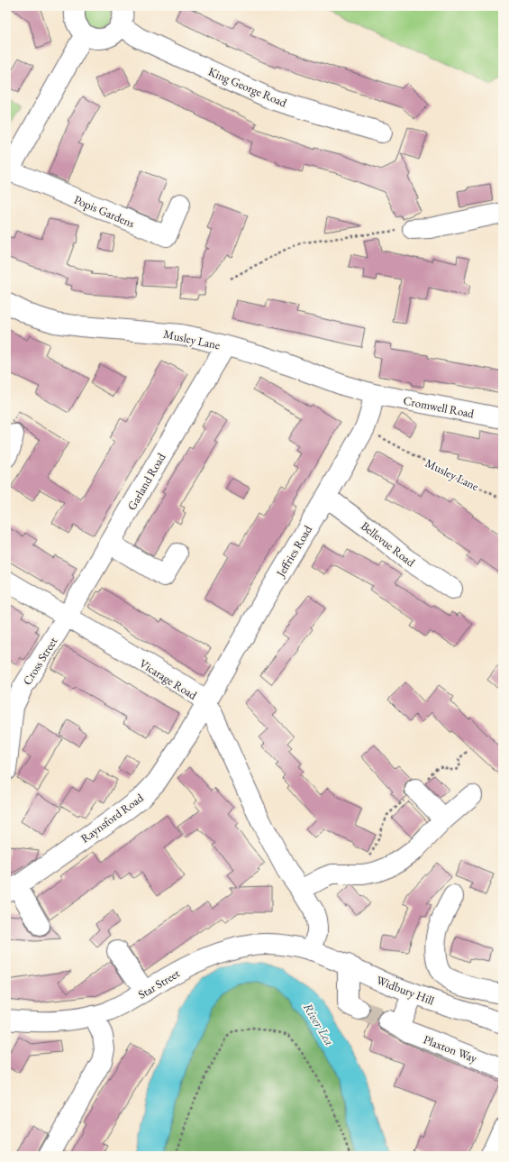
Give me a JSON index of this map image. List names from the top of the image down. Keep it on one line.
{"streets":{"street":["King George Road","Popis Gardens","Musley Lane","Cromwell Road","Garland Road","Bellevue Road","Jeffries Road","Cross Street","Vicarage Road","Raynsford Road","Star Street","Widbury Hill","Plaxton Way"]},"crossings":[["Musley Lane","Cromwell Road"],["Musley Lane","Garland Road"],["Musley Lane","Jeffries Road"],["Cromwell Road","Jeffries Road"],["Garland Road","Cross Street"],["Garland Road","Vicarage Road"],["Bellevue Road","Jeffries Road"],["Jeffries Road","Vicarage Road"],["Jeffries Road","Raynsford Road"],["Cross Street","Vicarage Road"],["Vicarage Road","Raynsford Road"],["Vicarage Road","Star Street"],["Vicarage Road","Widbury Hill"],["Star Street","Widbury Hill"],["Widbury Hill","Plaxton Way"]],"water":["River Lea"]}
